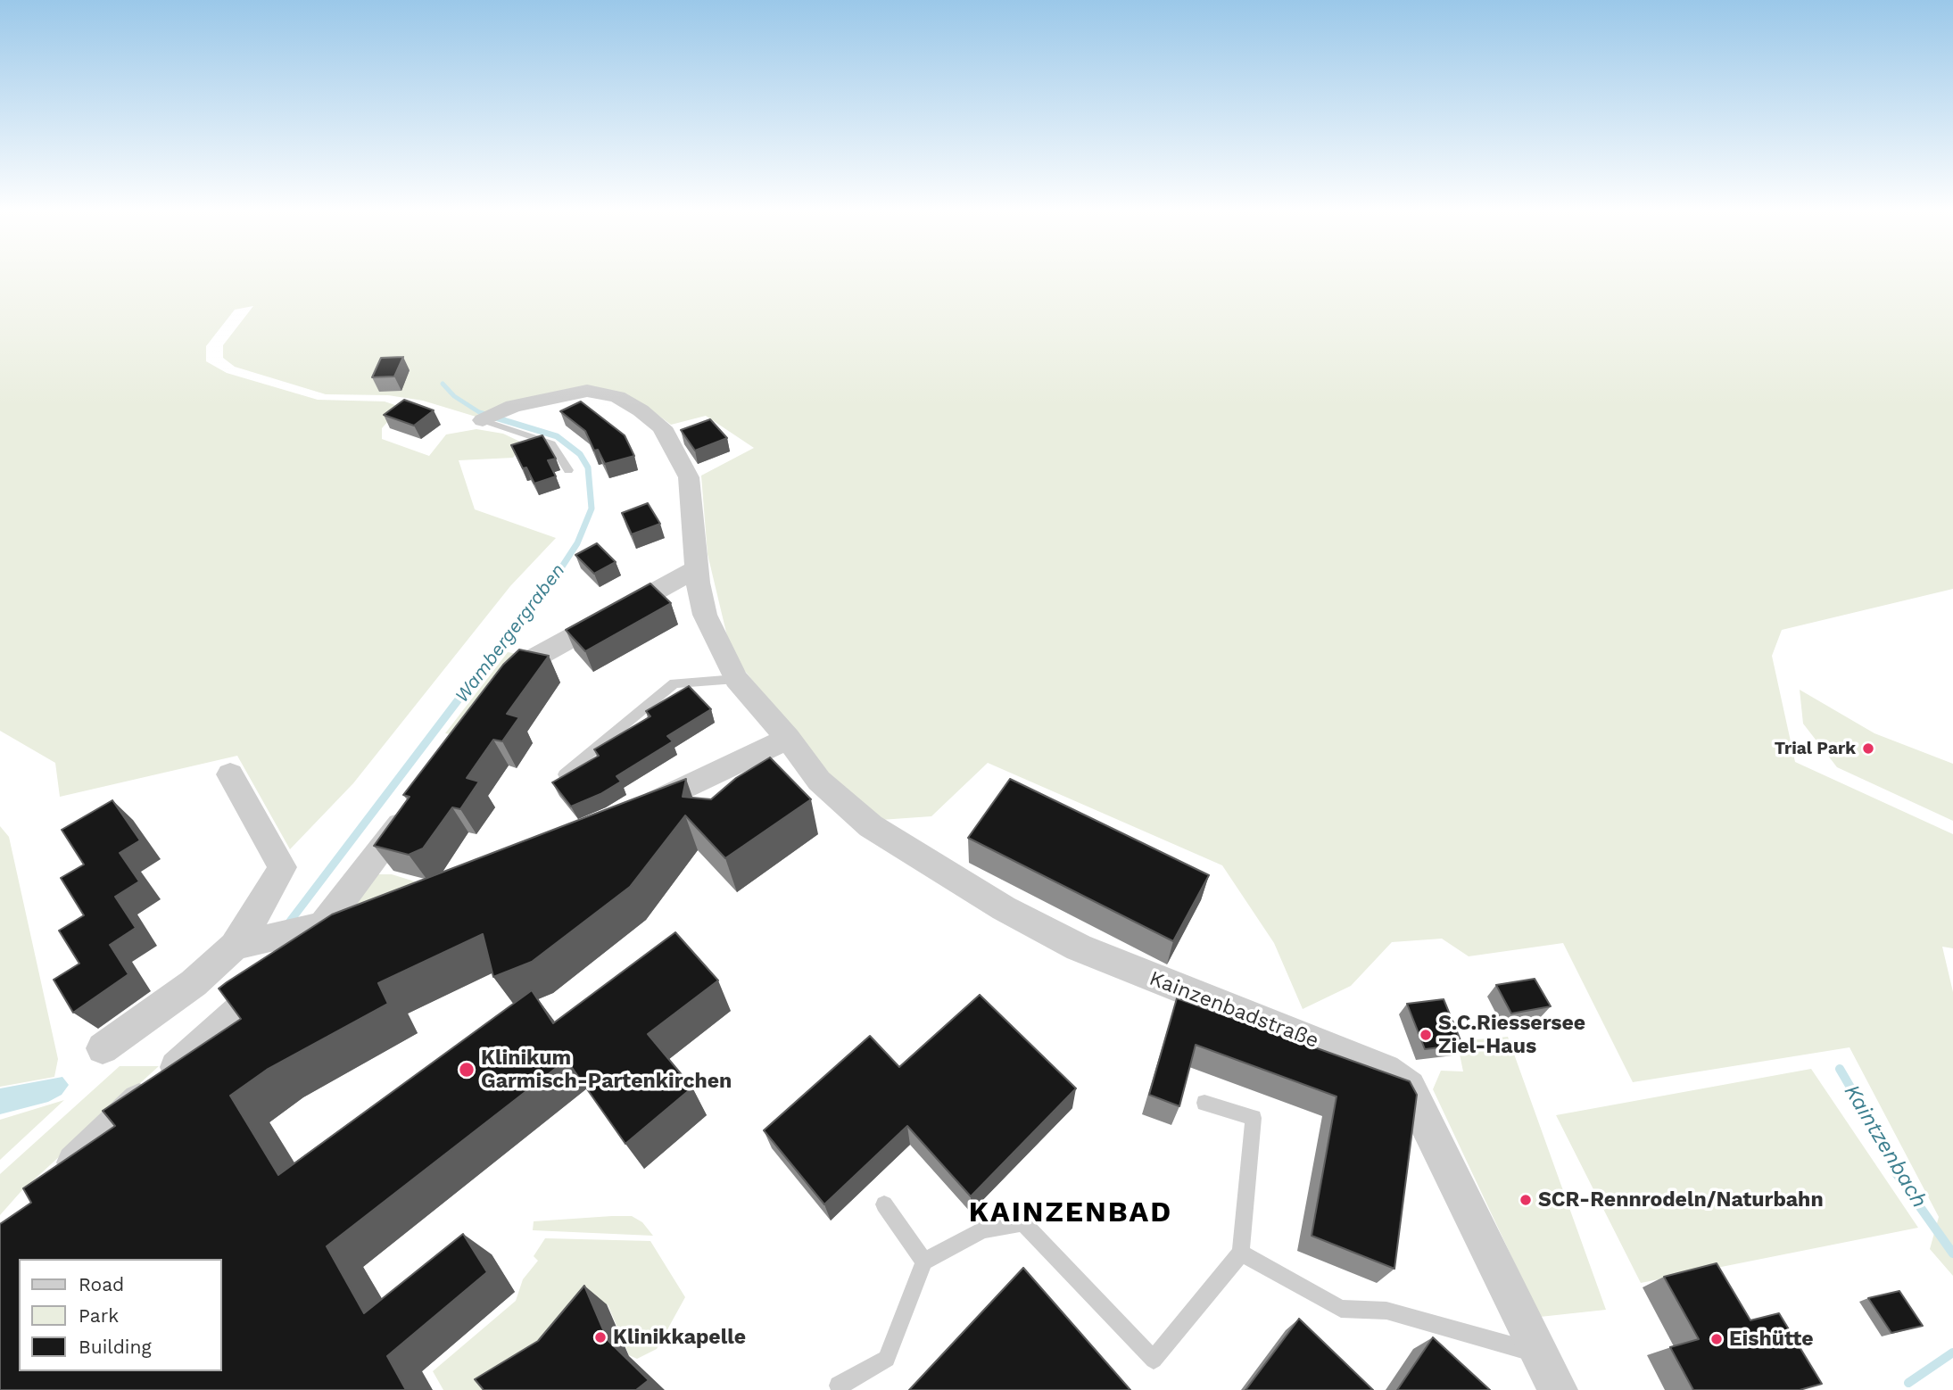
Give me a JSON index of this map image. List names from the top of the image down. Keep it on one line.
{"streets":{"street":["Kainzenbadstraße"]},"districts":["KAINZENBAD"],"water":["Wambergergraben","Kaintzenbach"],"places":["Trial Park","S.C.Riessersee Ziel-Haus","Klinikum Garmisch-Partenkirchen","SCR-Rennrodeln/Naturbahn","Klinikkapelle","Eishütte"],"legend":["Road","Park","Building"]}
